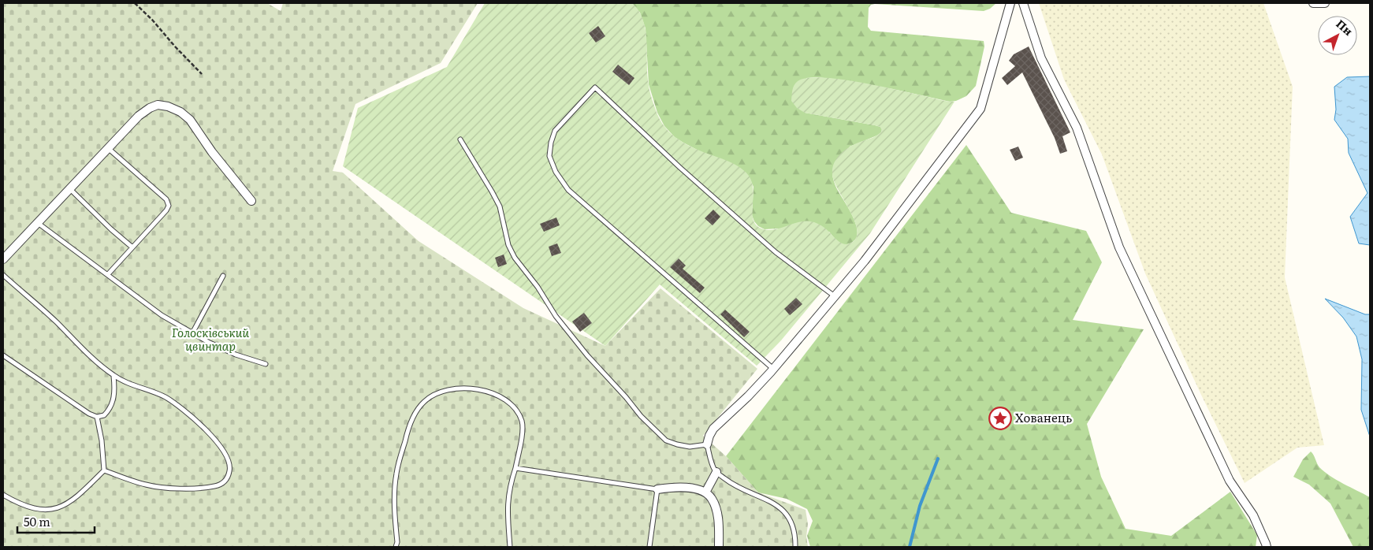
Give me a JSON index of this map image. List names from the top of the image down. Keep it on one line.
{"parks":["Голосківський цвинтар"],"places":{"place":["Хованець"]},"scale_bar":"50 m","north":"top right"}
